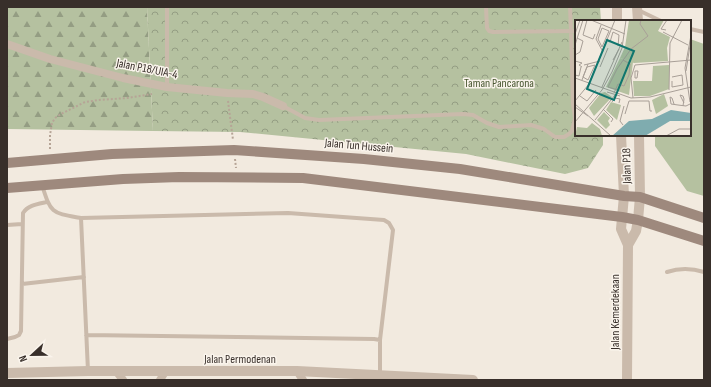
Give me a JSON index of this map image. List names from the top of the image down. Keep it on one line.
{"streets":{"main road":["Jalan Tun Hussein"],"street":["Jalan P18/UIA-4","Jalan P18","Jalan Kemerdekaan","Jalan Permodenan"]},"crossings":[["Jalan Tun Hussein","Jalan P18"],["Jalan P18","Jalan Kemerdekaan"]],"parks":["Taman Pancarona"],"north":"left"}
